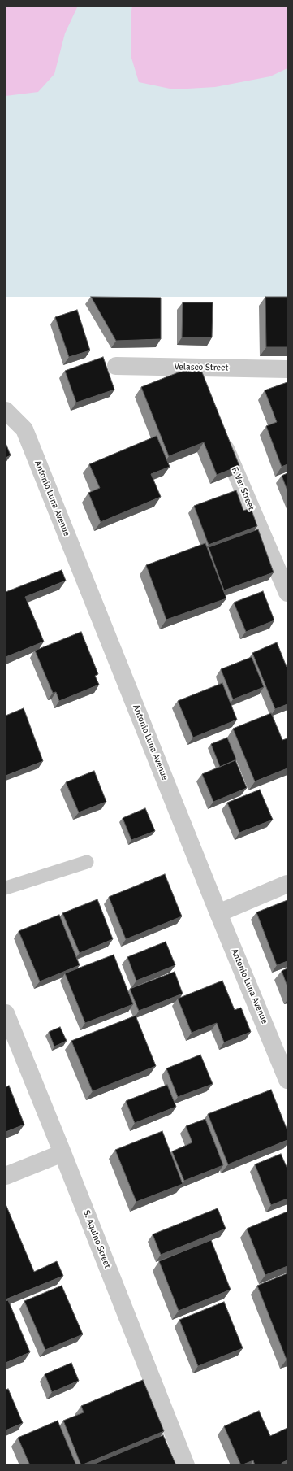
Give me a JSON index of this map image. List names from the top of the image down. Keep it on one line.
{"streets":{"street":["Velasco Street","F. Ver Street","Antonio Luna Avenue","S. Aquino Street"]}}
